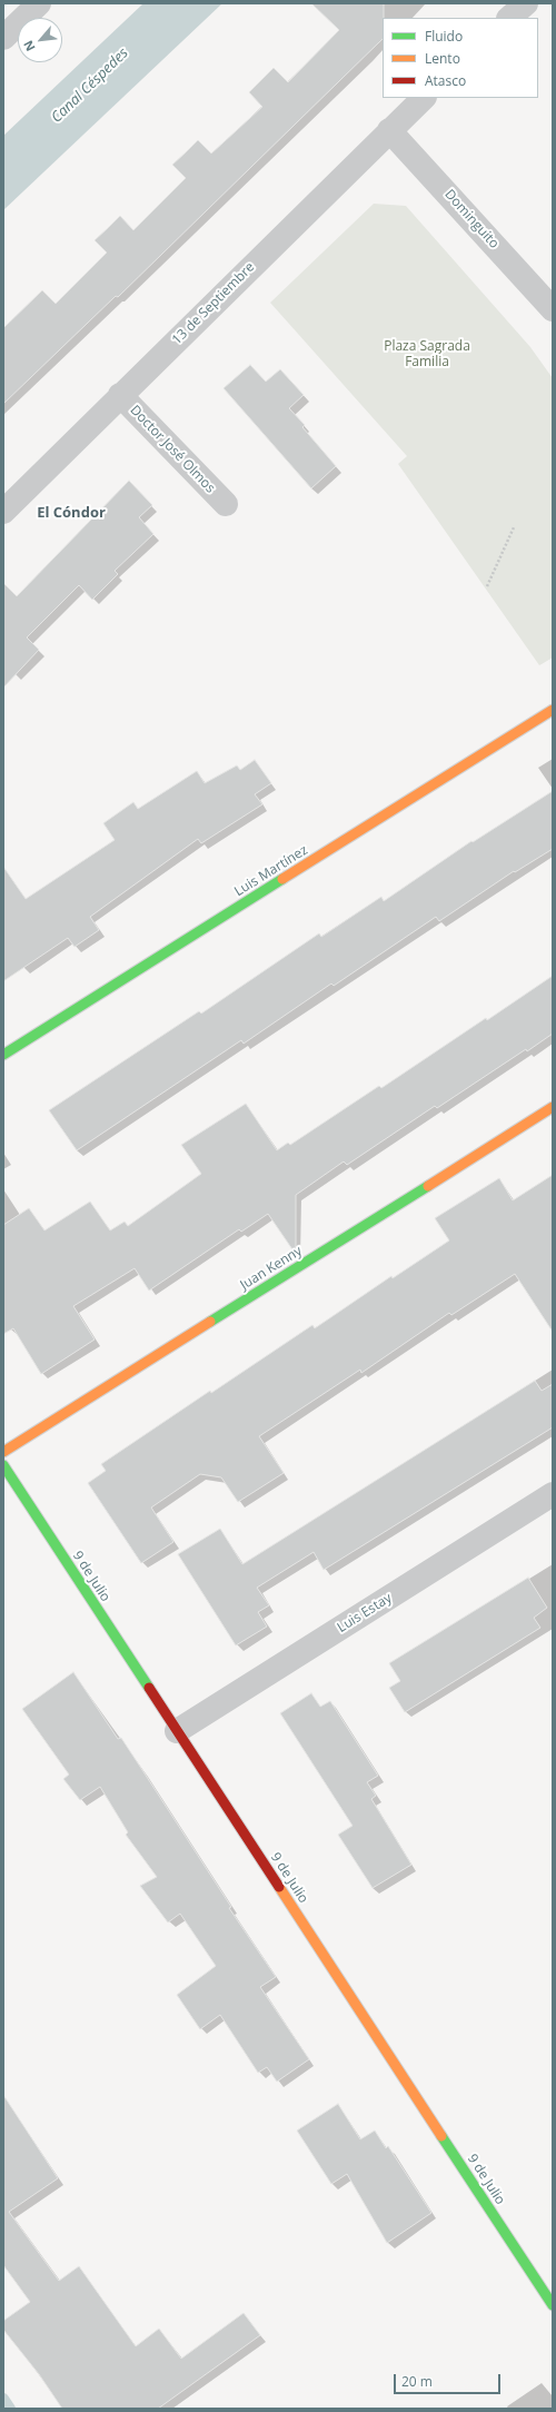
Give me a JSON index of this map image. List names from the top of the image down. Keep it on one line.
{"streets":{"street":["Dominguito","13 de Septiembre","Doctor José Olmos","Luis Martínez","Juan Kenny","9 de Julio","Luis Estay"]},"crossings":[["Dominguito","13 de Septiembre"],["13 de Septiembre","Doctor José Olmos"],["9 de Julio","Luis Estay"]],"districts":["El Cóndor"],"water":["Canal Céspedes"],"parks":["Plaza Sagrada Familia"],"legend":["Fluido","Lento","Atasco"],"scale_bar":"20 m","north":"bottom left"}
